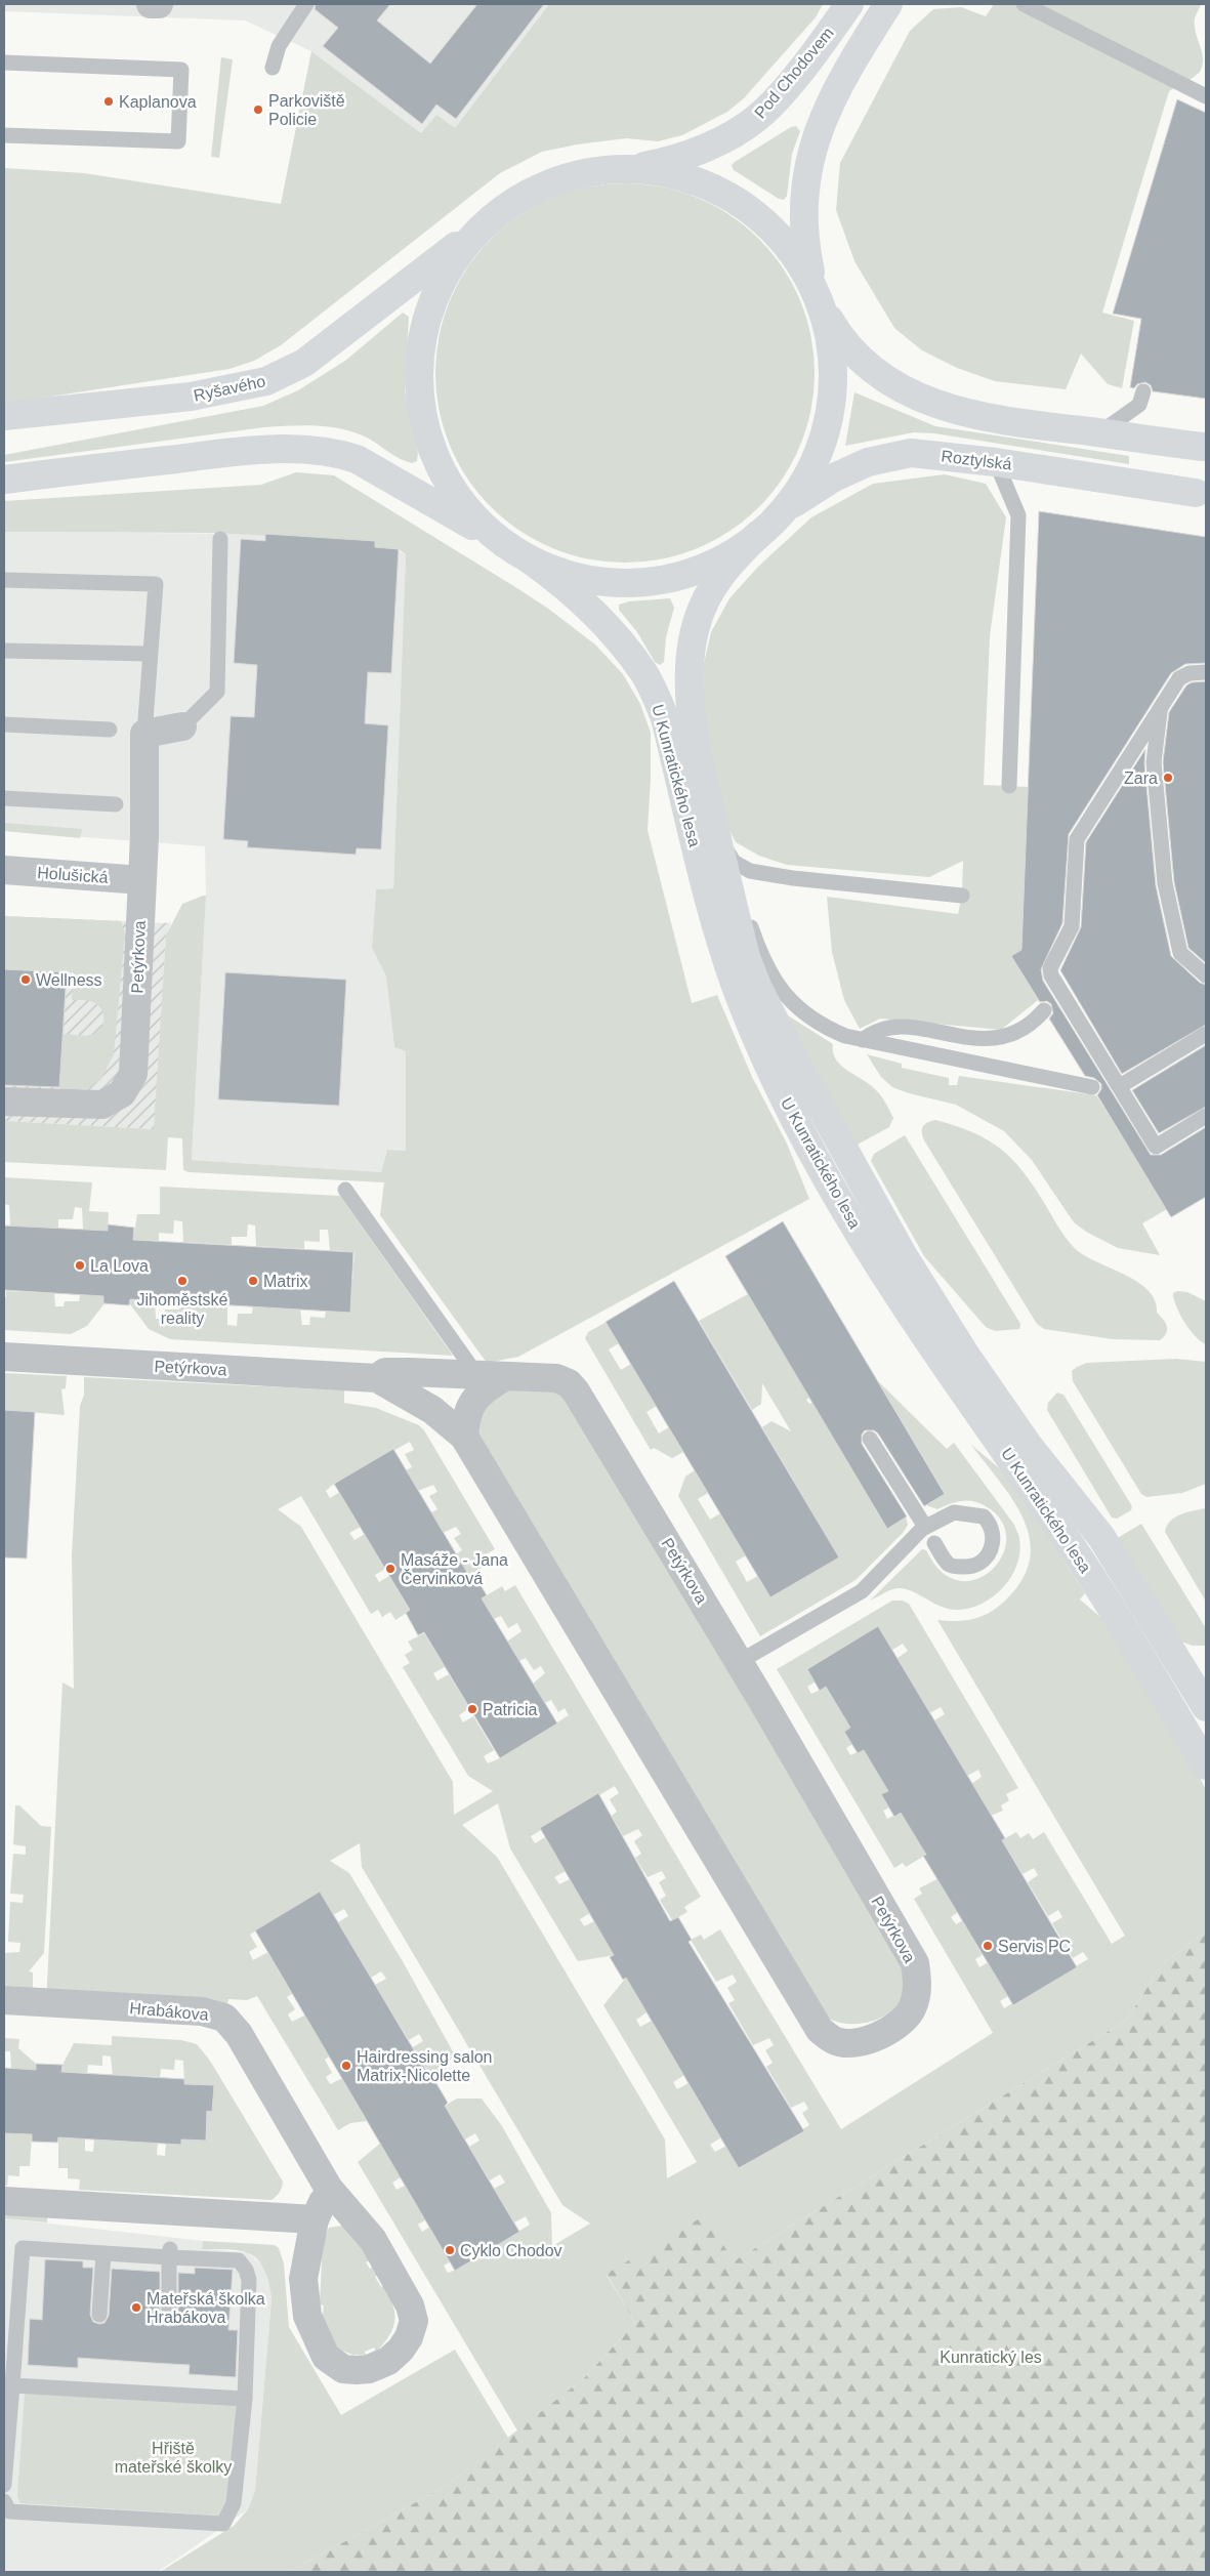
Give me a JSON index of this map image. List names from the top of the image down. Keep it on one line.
{"streets":{"main road":["Pod Chodovem","Ryšavého","Roztylská","U Kunratického lesa"],"street":["Holušická","Petýrkova","Hrabákova"]},"crossings":[["Roztylská","U Kunratického lesa"],["Holušická","Petýrkova"]],"parks":["Kunratický les","Hřiště mateřské školky"],"places":["Kaplanova","Parkoviště Policie","Zara","Wellness","La Lova","Jihoměstské reality","Matrix","Masáže - Jana Červinková","Patricia","Servis PC","Hairdressing salon Matrix-Nicolette","Cyklo Chodov","Mateřská školka Hrabákova"]}
